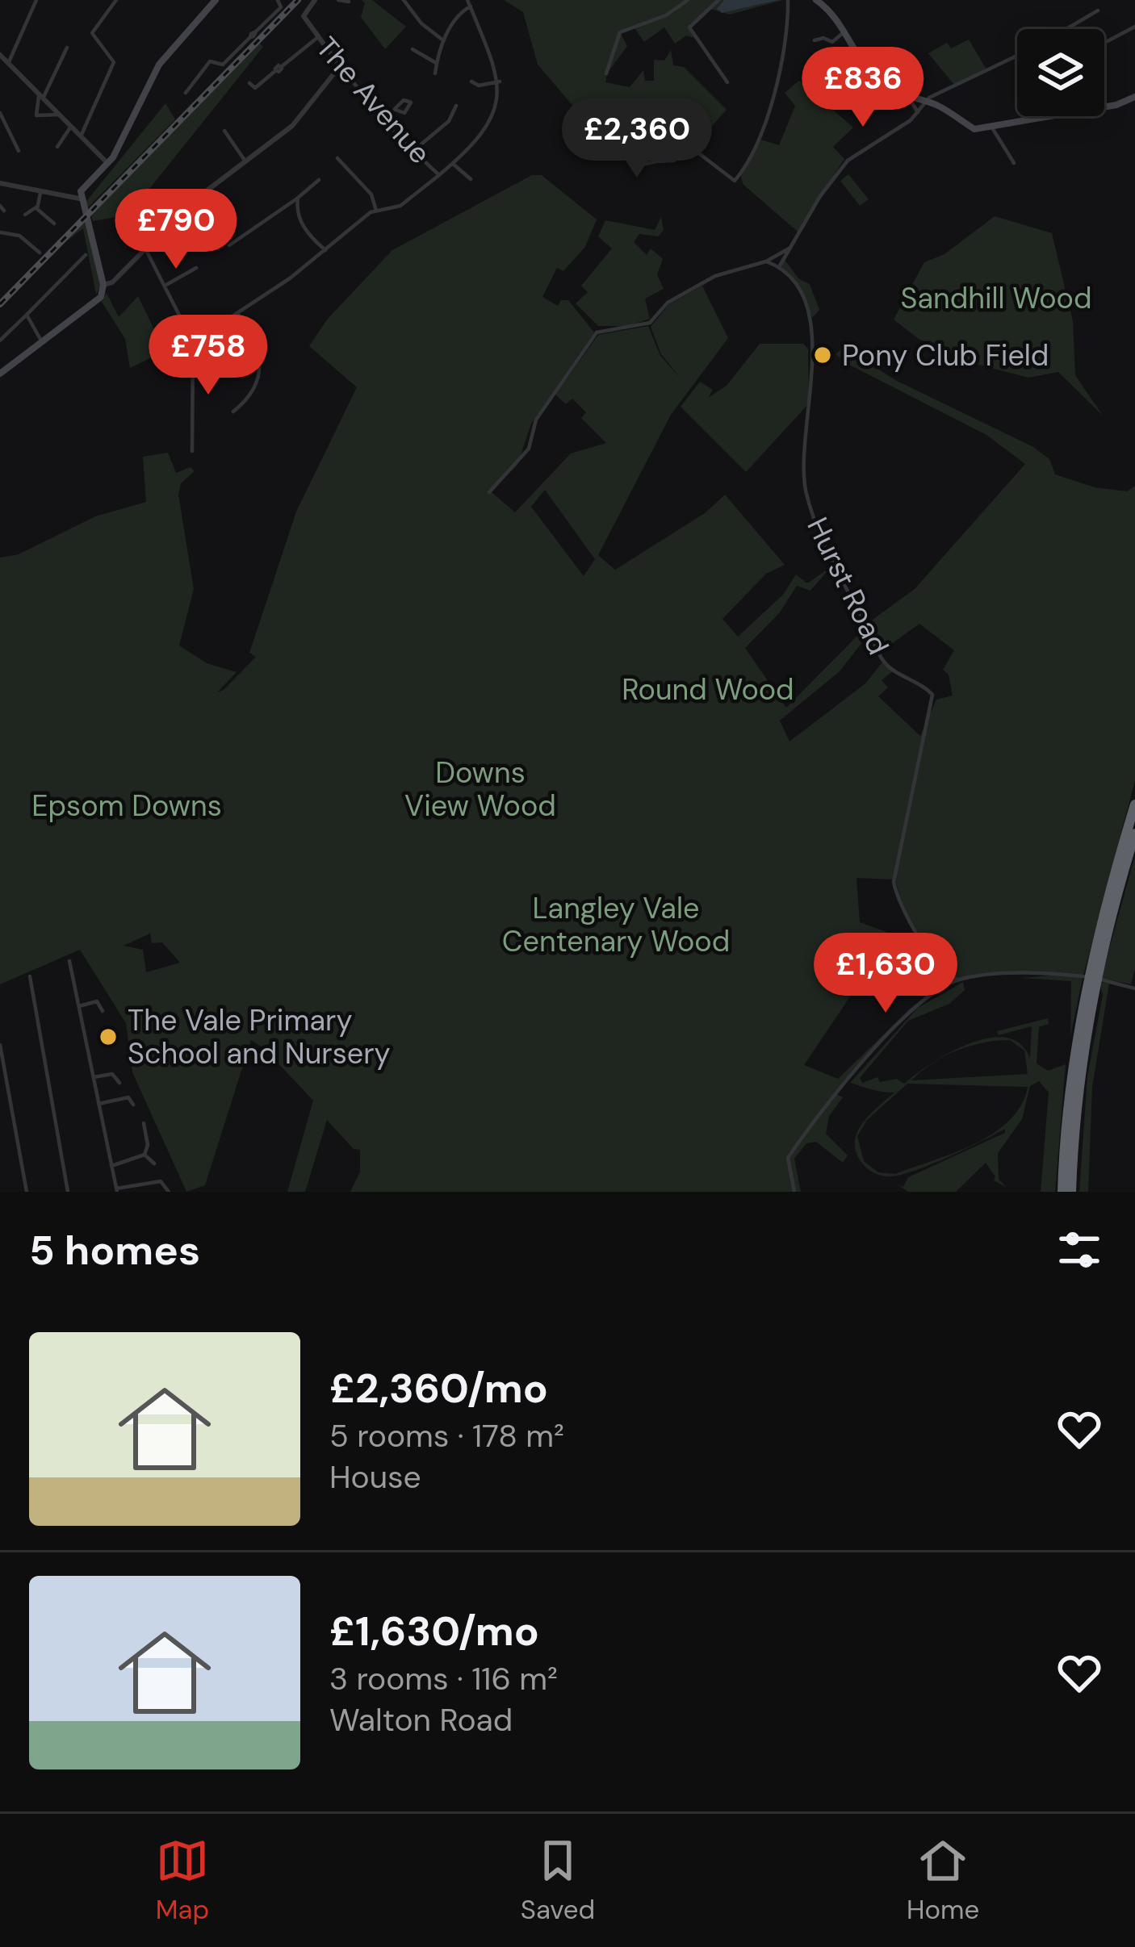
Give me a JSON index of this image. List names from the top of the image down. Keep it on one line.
{"streets":{"street":["The Avenue","Hurst Road"]},"parks":["Sandhill Wood","Round Wood","Downs View Wood","Epsom Downs","Langley Vale Centenary Wood"],"places":["Pony Club Field","The Vale Primary School and Nursery"],"page":{"price":["£836","£2,360","£790","£758","£1,630"],"heading":"5 homes","list":[{"name":"£2,360/mo","note":"5 rooms · 178 m² · House"},{"name":"£1,630/mo","note":"3 rooms · 116 m² · Walton Road"}],"tabs":["Map","Saved","Home"]}}
